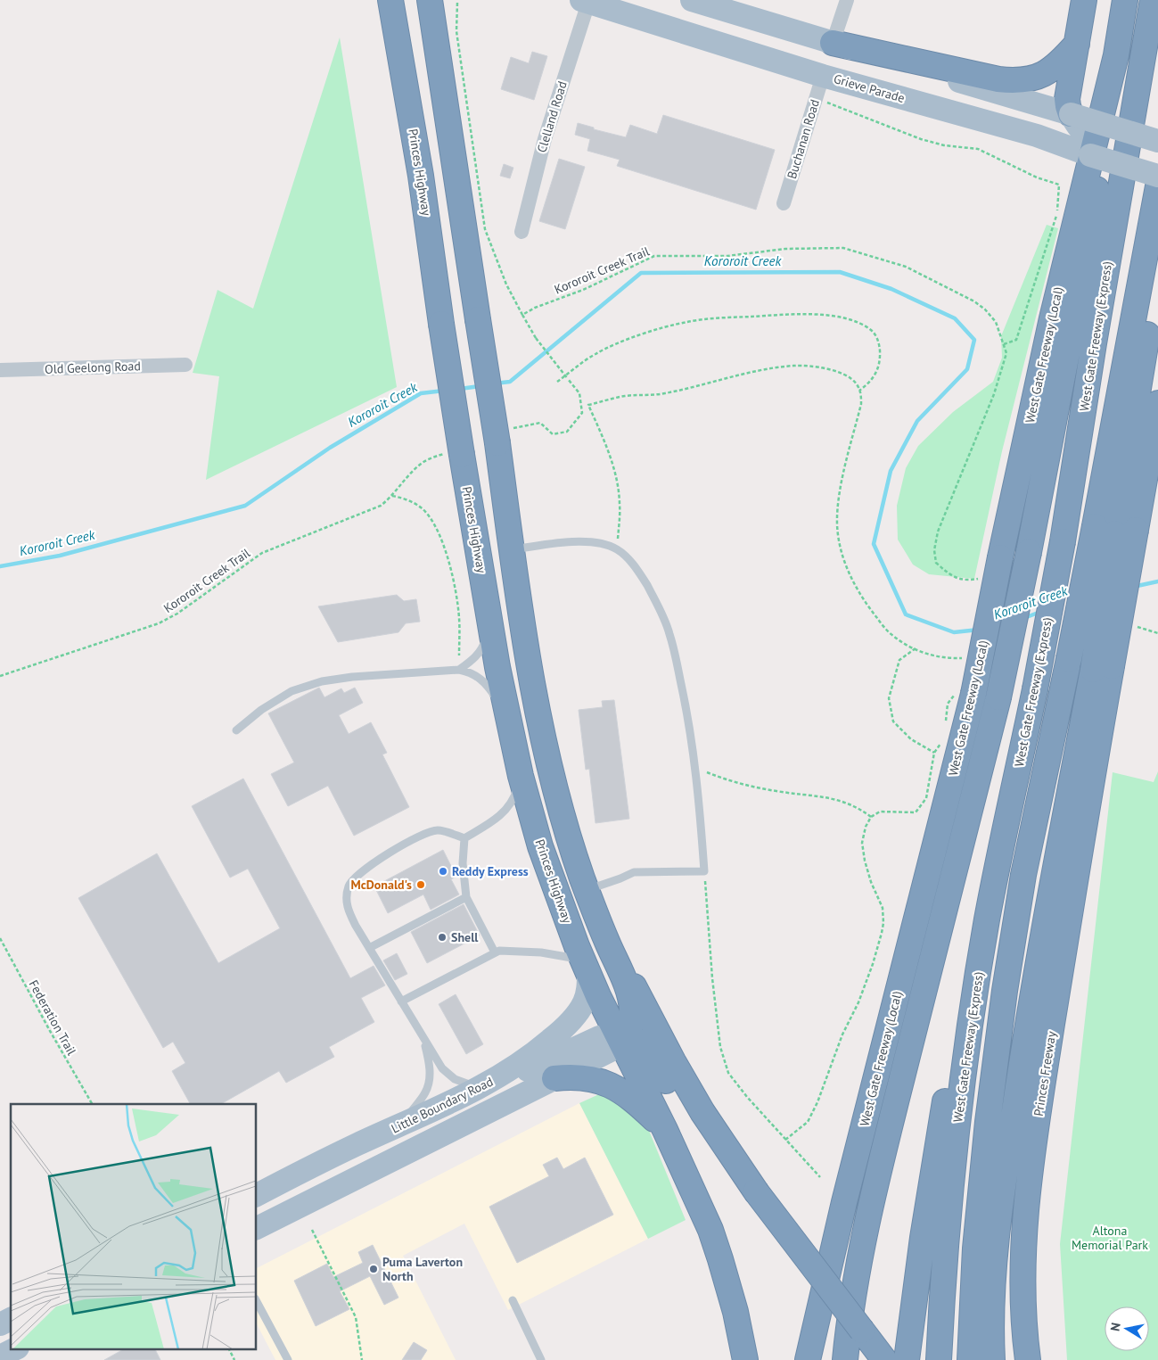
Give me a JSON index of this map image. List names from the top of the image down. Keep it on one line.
{"streets":{"highway":["Princes Highway","West Gate Freeway (Express)","West Gate Freeway (Local)","Princes Freeway"],"main road":["Grieve Parade","Little Boundary Road"],"street":["Clelland Road","Buchanan Road","Old Geelong Road"],"path":["Kororoit Creek Trail","Federation Trail"]},"crossings":[["Grieve Parade","Clelland Road"],["Grieve Parade","Buchanan Road"],["Princes Highway","Little Boundary Road"]],"water":["Kororoit Creek"],"parks":["Altona Memorial Park"],"places":["Reddy Express","McDonald's","Shell","Puma Laverton North"],"north":"left"}
